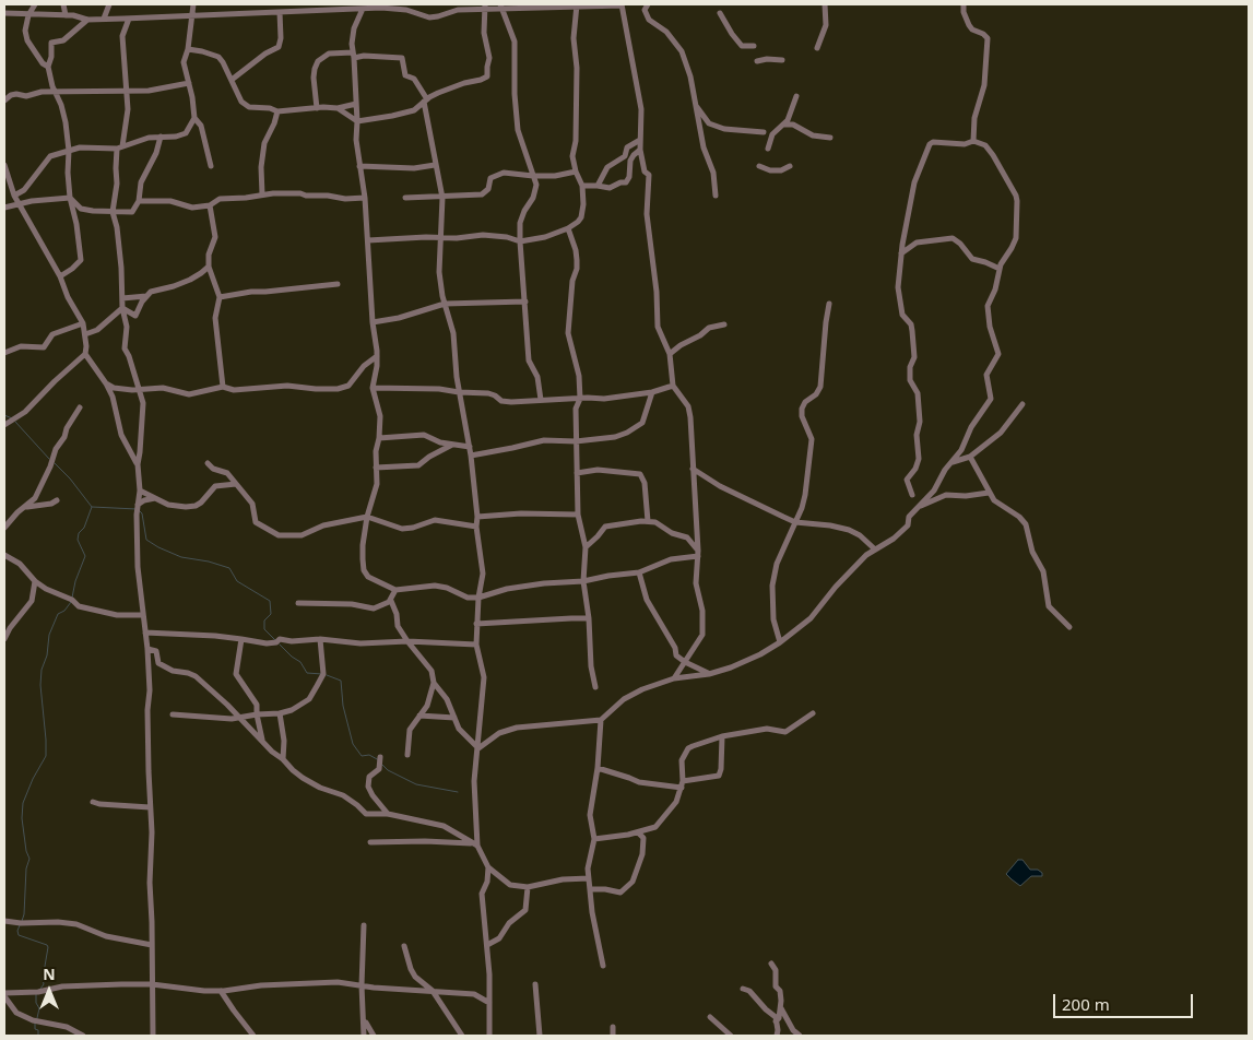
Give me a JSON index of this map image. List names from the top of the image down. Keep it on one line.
{"scale_bar":"200 m","north":"top"}
